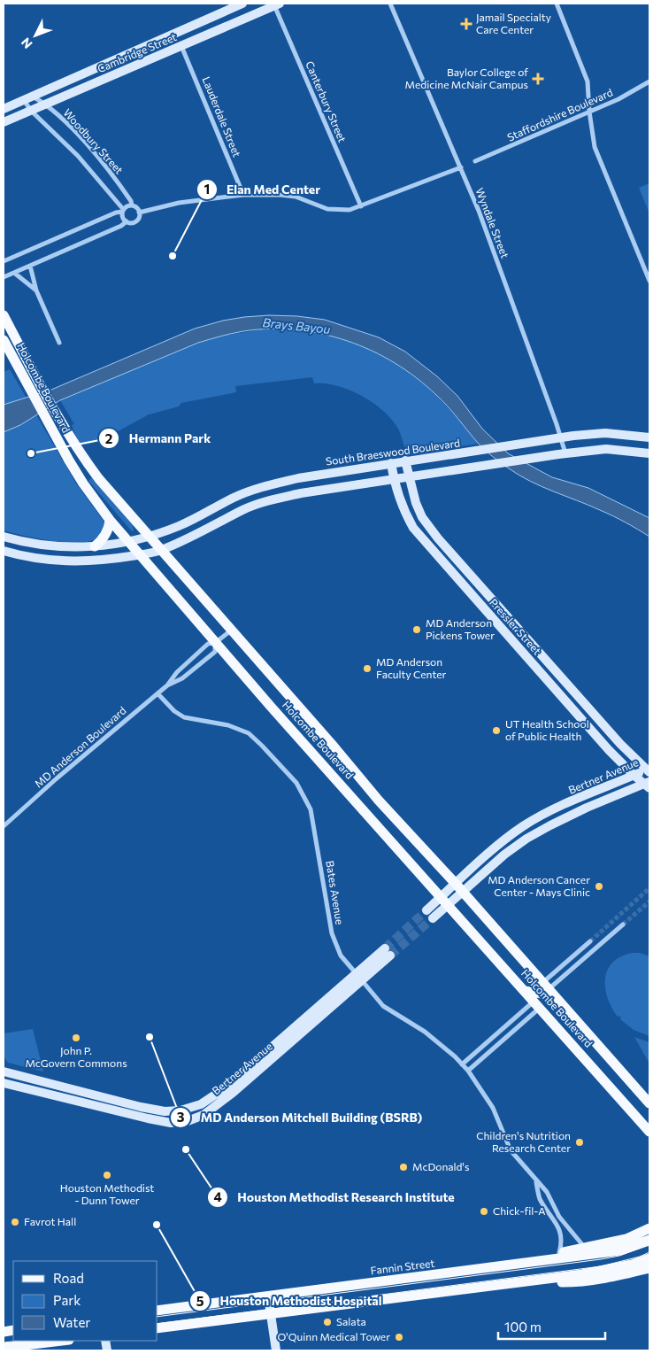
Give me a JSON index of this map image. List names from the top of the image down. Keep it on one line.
{"streets":{"main road":["Holcombe Boulevard","Fannin Street"],"street":["Cambridge Street","Canterbury Street","Staffordshire Boulevard","Lauderdale Street","Woodbury Street","Wyndale Street","South Braeswood Boulevard","Pressler Street","MD Anderson Boulevard","Bertner Avenue","Bates Avenue"]},"crossings":[["Cambridge Street","Canterbury Street"],["Cambridge Street","Lauderdale Street"],["Cambridge Street","Woodbury Street"],["Wyndale Street","South Braeswood Boulevard"],["Holcombe Boulevard","South Braeswood Boulevard"],["Holcombe Boulevard","MD Anderson Boulevard"],["Holcombe Boulevard","Bertner Avenue"],["South Braeswood Boulevard","Pressler Street"],["Pressler Street","Bertner Avenue"],["MD Anderson Boulevard","Bates Avenue"],["Bertner Avenue","Bates Avenue"]],"water":["Brays Bayou"],"places":{"health":["Jamail Specialty Care Center","Baylor College of Medicine McNair Campus"],"other":["Elan Med Center","Hermann Park","MD Anderson Pickens Tower","MD Anderson Faculty Center","UT Health School of Public Health","MD Anderson Cancer Center - Mays Clinic","MD Anderson Mitchell Building (BSRB)","John P. McGovern Commons","Children's Nutrition Research Center","Houston Methodist Research Institute","McDonald's","Houston Methodist - Dunn Tower","Chick-fil-A","Favrot Hall","Houston Methodist Hospital","Salata","O'Quinn Medical Tower"]},"legend":["Road","Park","Water"],"scale_bar":"100 m","north":"bottom left"}
